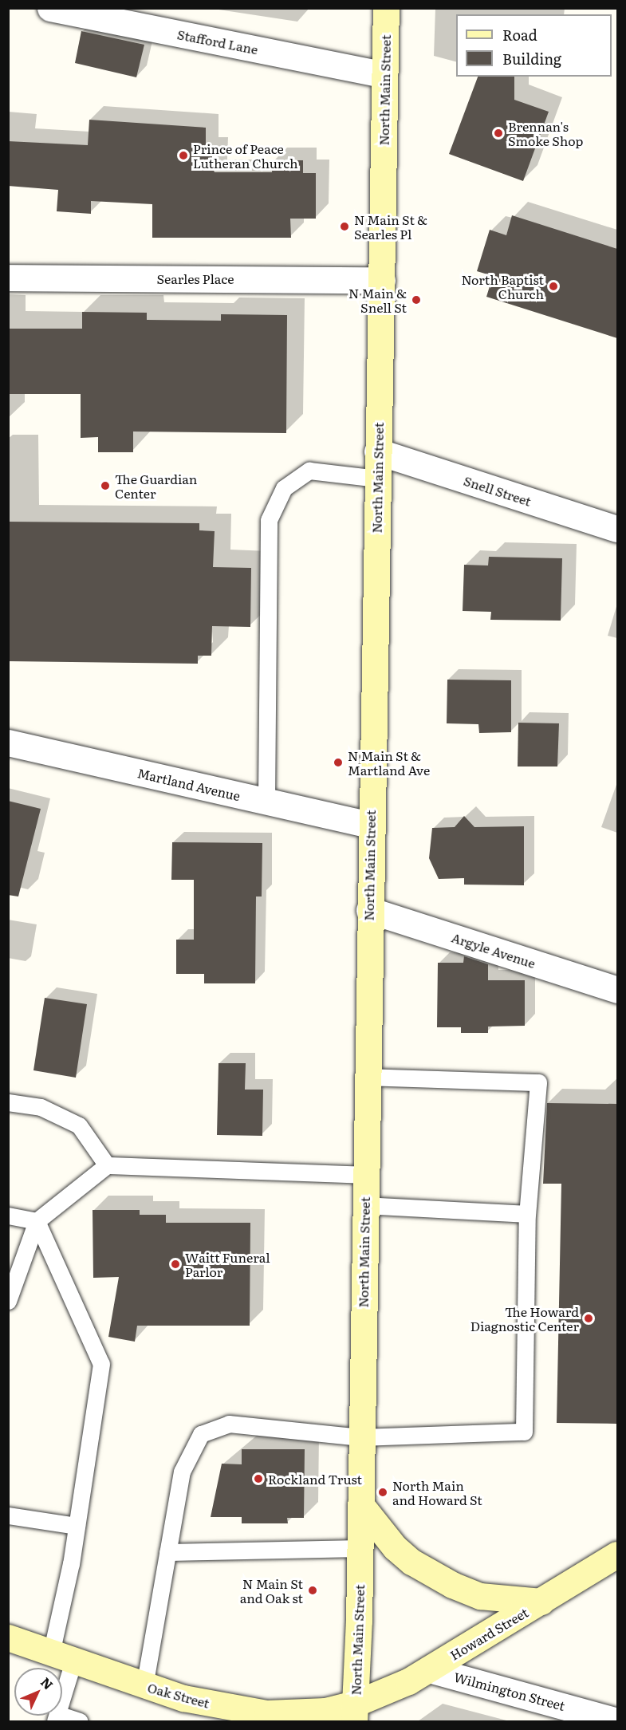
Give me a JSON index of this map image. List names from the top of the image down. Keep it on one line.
{"streets":{"main road":["North Main Street","Howard Street","Oak Street"],"street":["Stafford Lane","Searles Place","Snell Street","Martland Avenue","Argyle Avenue","Wilmington Street"]},"crossings":[["Stafford Lane","North Main Street"],["North Main Street","Searles Place"],["North Main Street","Snell Street"],["North Main Street","Martland Avenue"],["North Main Street","Argyle Avenue"],["North Main Street","Howard Street"],["North Main Street","Oak Street"],["Howard Street","Wilmington Street"],["Howard Street","Oak Street"]],"places":["Brennan's Smoke Shop","Prince of Peace Lutheran Church","N Main St & Searles Pl","North Baptist Church","N Main & Snell St","The Guardian Center","N Main St & Martland Ave","Waitt Funeral Parlor","The Howard Diagnostic Center","Rockland Trust","North Main and Howard St","N Main St and Oak st"],"legend":["Road","Building"],"north":"top right"}
